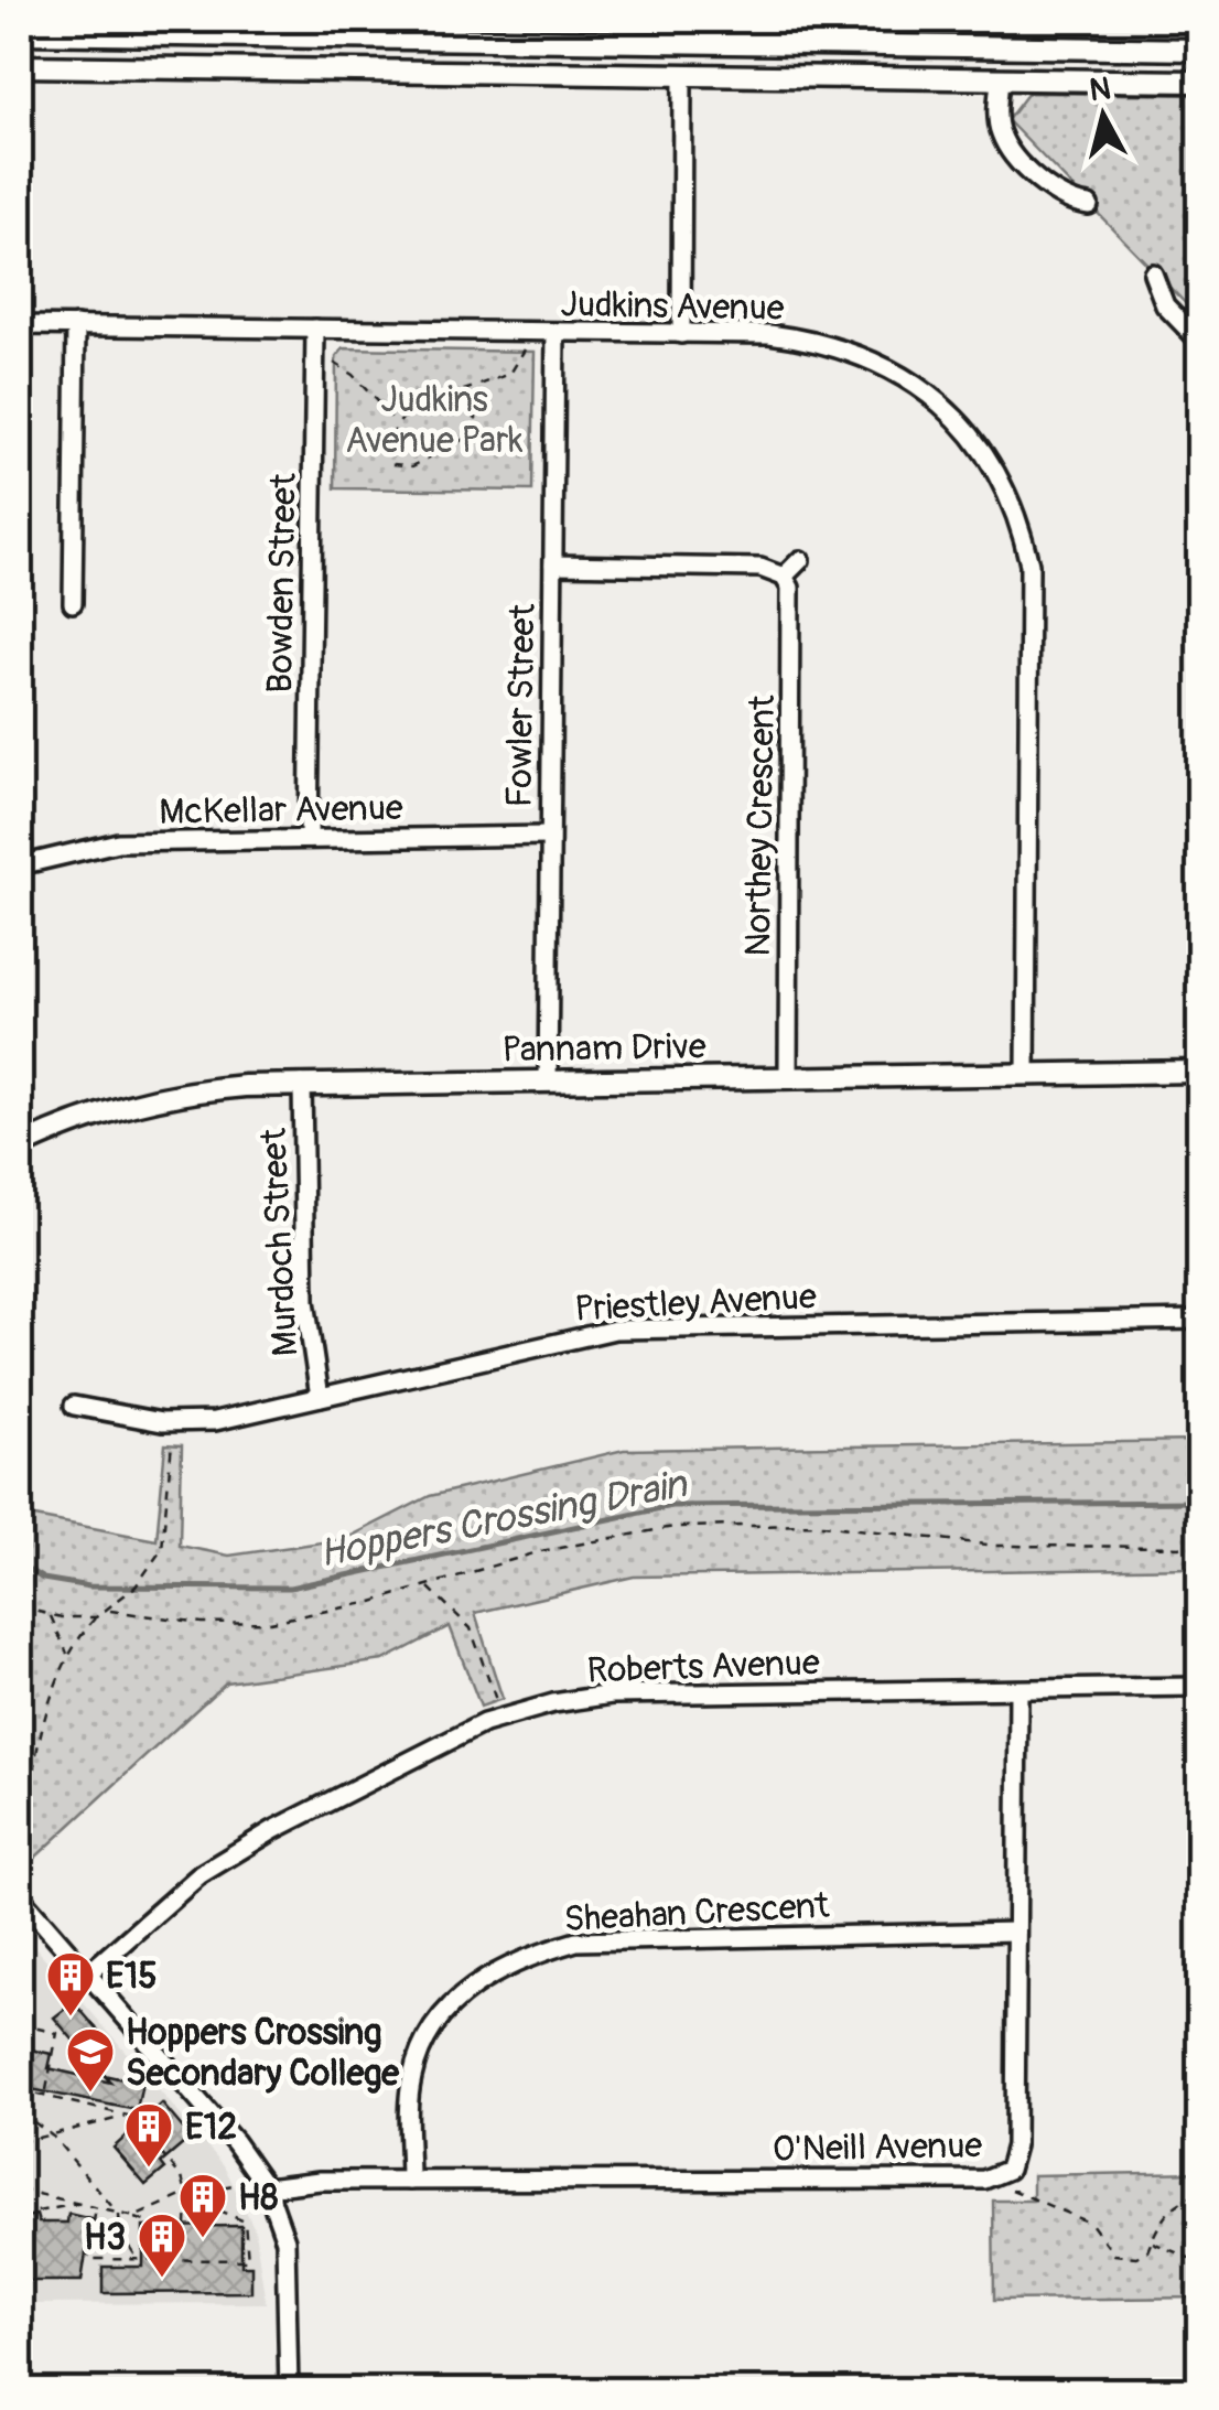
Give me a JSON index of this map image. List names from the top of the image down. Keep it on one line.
{"streets":{"street":["Judkins Avenue","Bowden Street","Fowler Street","McKellar Avenue","Northey Crescent","Pannam Drive","Murdoch Street","Priestley Avenue","Roberts Avenue","Sheahan Crescent","O'Neill Avenue"]},"crossings":[["Judkins Avenue","Bowden Street"],["Judkins Avenue","Fowler Street"],["Judkins Avenue","Pannam Drive"],["Bowden Street","McKellar Avenue"],["Fowler Street","McKellar Avenue"],["Fowler Street","Pannam Drive"],["Northey Crescent","Pannam Drive"],["Pannam Drive","Murdoch Street"],["Murdoch Street","Priestley Avenue"],["Roberts Avenue","O'Neill Avenue"],["Sheahan Crescent","O'Neill Avenue"]],"water":["Hoppers Crossing Drain"],"parks":["Judkins Avenue Park"],"places":{"building":["E15","E12","H8","H3"],"school or university":["Hoppers Crossing Secondary College"]},"north":"top"}
